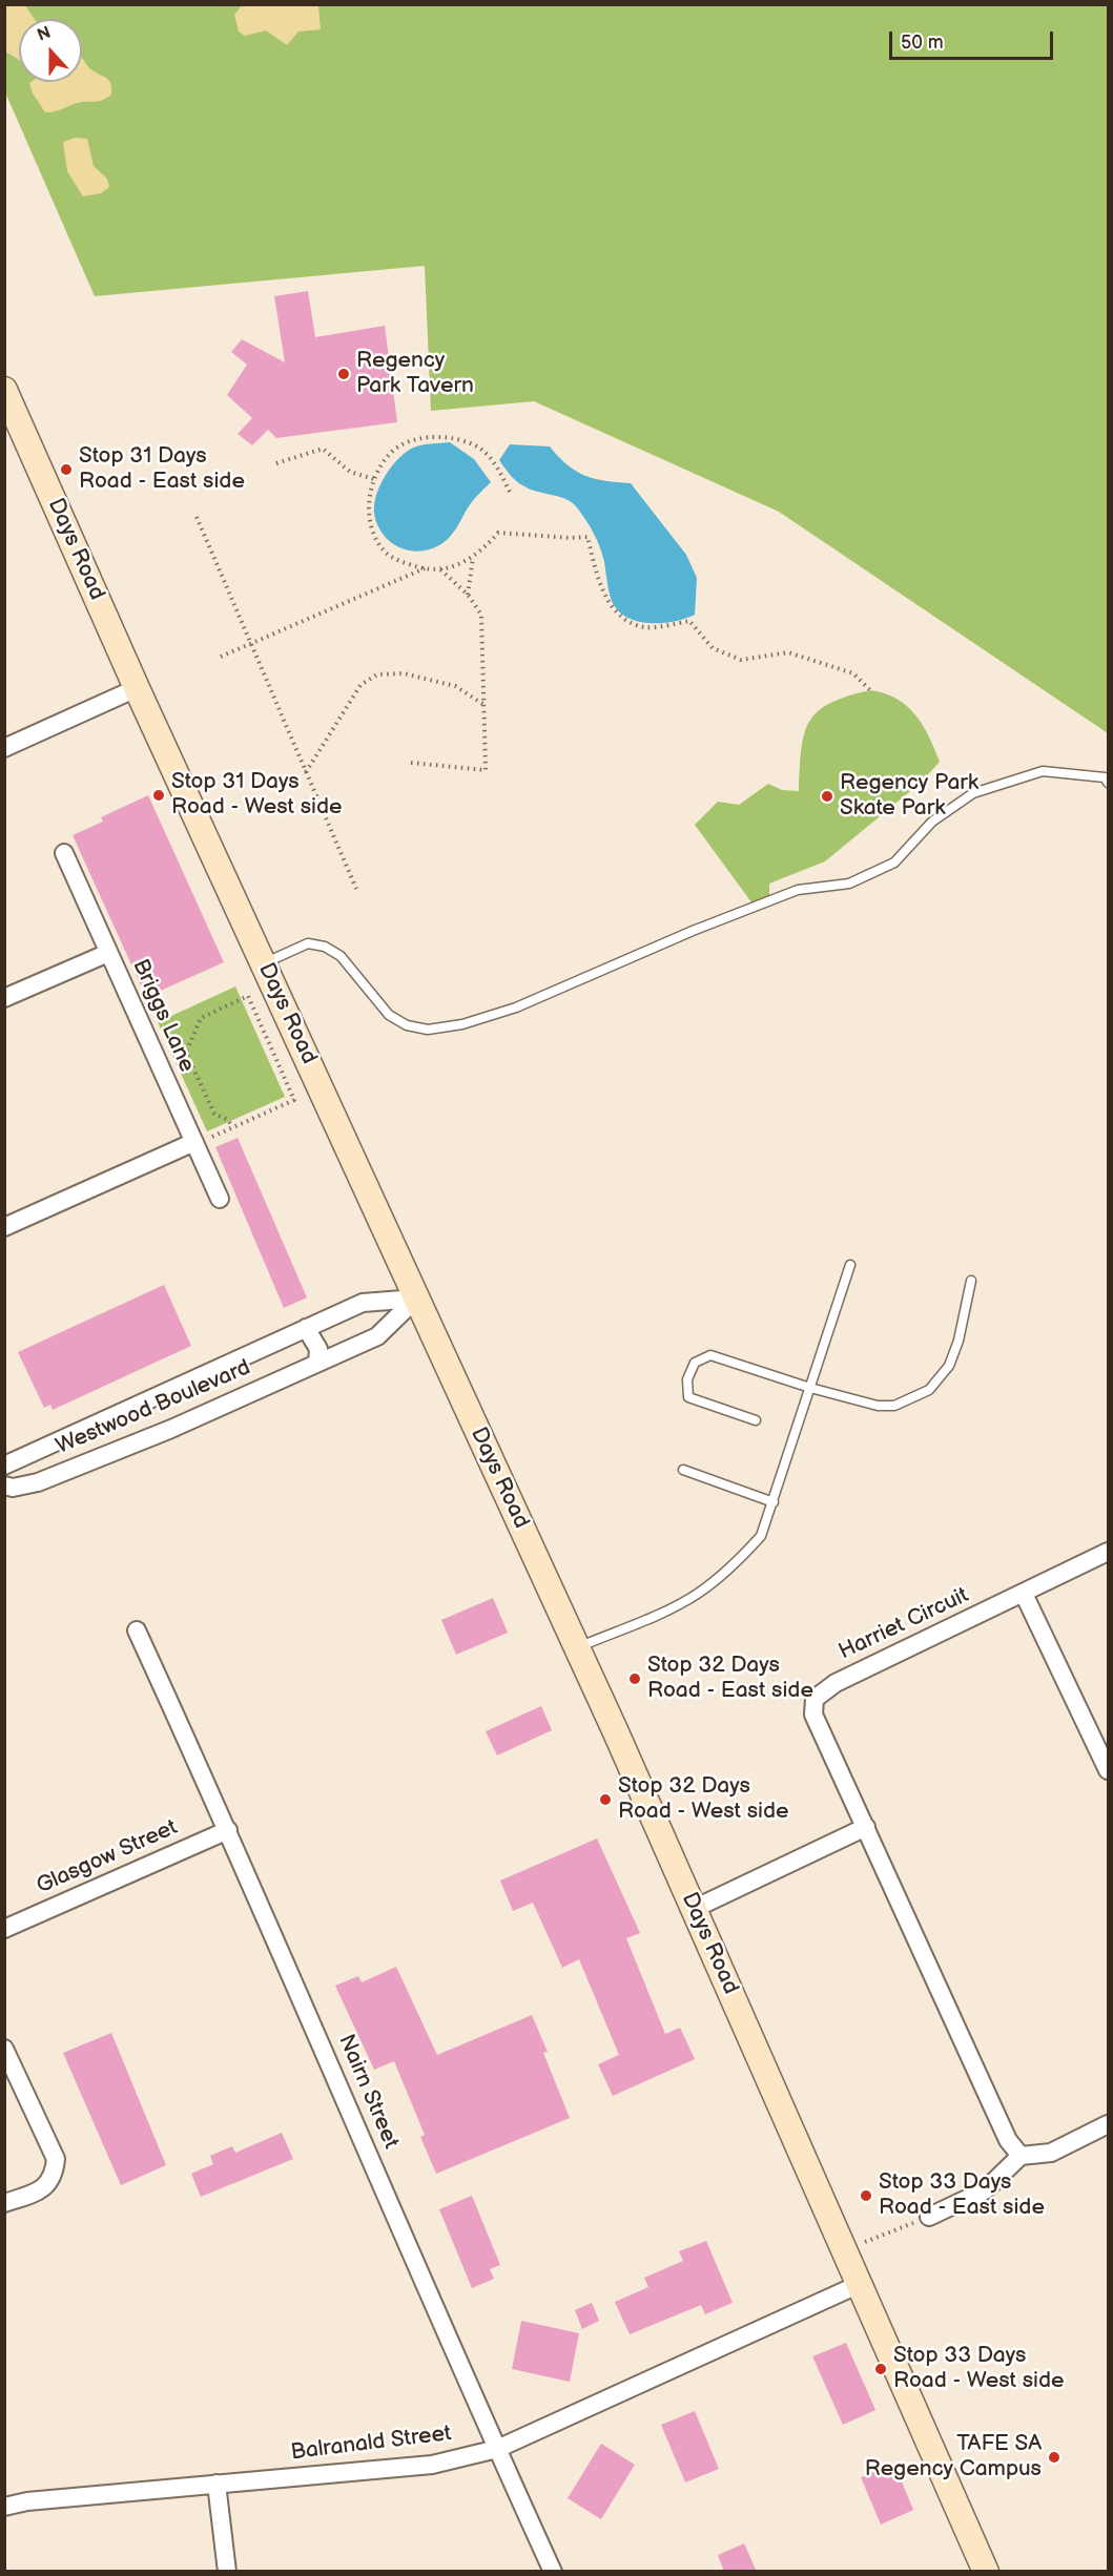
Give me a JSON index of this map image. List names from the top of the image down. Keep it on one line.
{"streets":{"street":["Days Road","Briggs Lane","Westwood Boulevard","Harriet Circuit","Glasgow Street","Nairn Street","Balranald Street"]},"crossings":[["Days Road","Westwood Boulevard"],["Days Road","Balranald Street"],["Glasgow Street","Nairn Street"],["Nairn Street","Balranald Street"]],"places":["Regency Park Tavern","Stop 31 Days Road - East side","Stop 31 Days Road - West side","Regency Park Skate Park","Stop 32 Days Road - East side","Stop 32 Days Road - West side","Stop 33 Days Road - East side","Stop 33 Days Road - West side","TAFE SA Regency Campus"],"scale_bar":"50 m","north":"top"}
